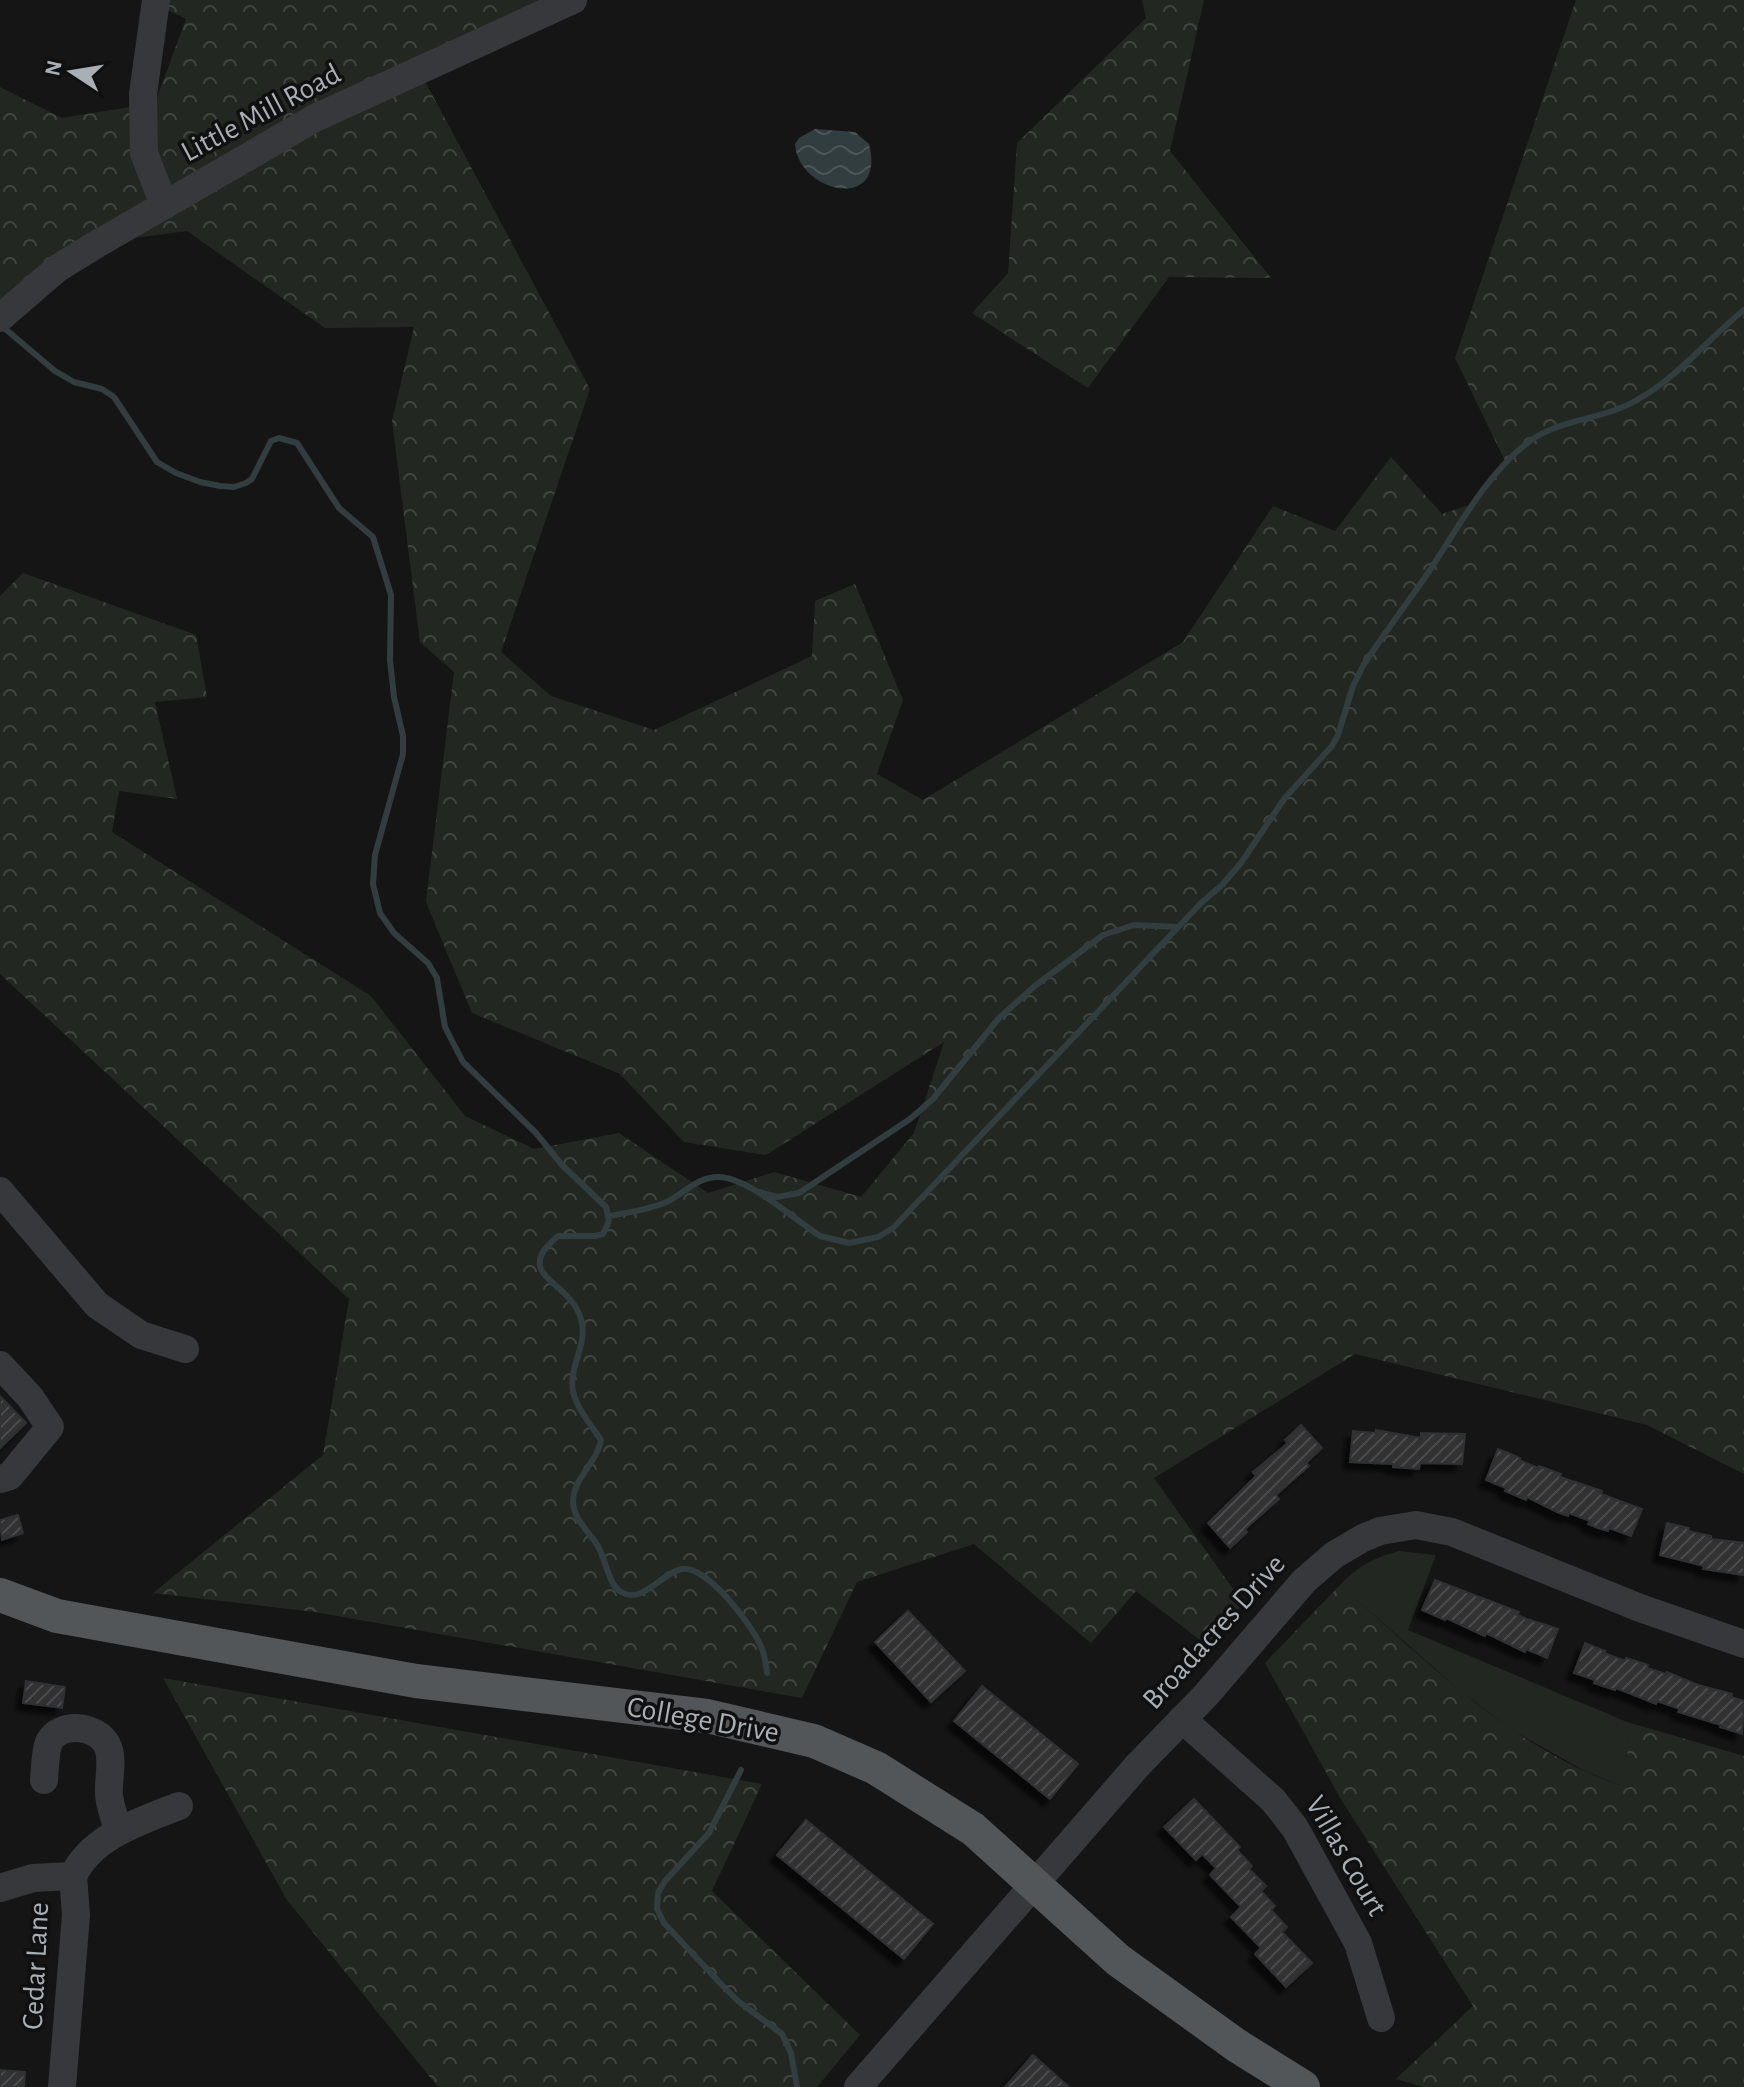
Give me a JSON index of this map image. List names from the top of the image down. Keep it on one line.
{"streets":{"main road":["College Drive"],"street":["Little Mill Road","Broadacres Drive","Villas Court","Cedar Lane"]},"crossings":[["Broadacres Drive","College Drive"],["Broadacres Drive","Villas Court"]],"north":"left"}
